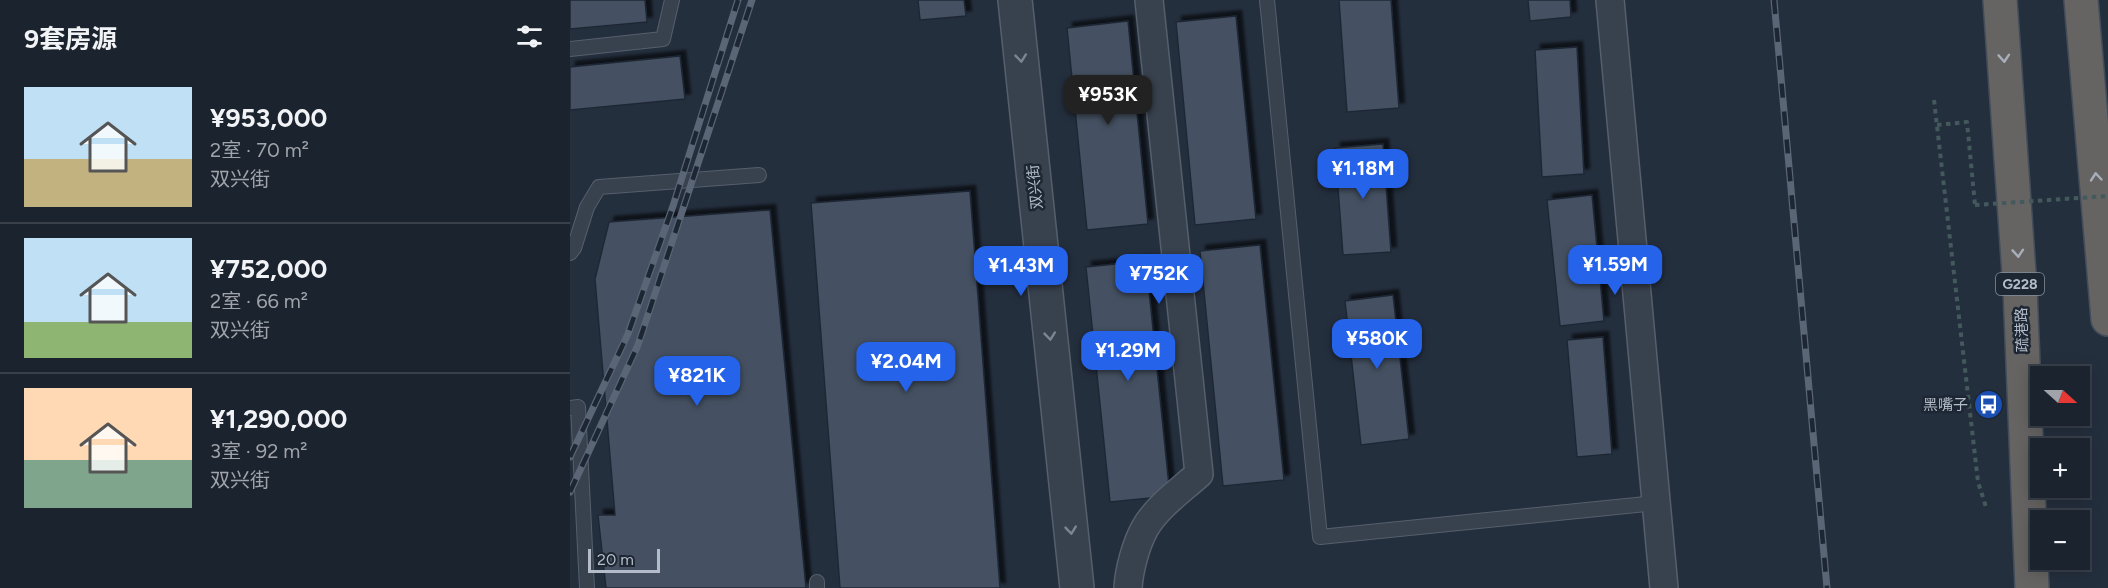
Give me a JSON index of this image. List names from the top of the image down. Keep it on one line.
{"streets":{"highway":["G228","疏港路"],"street":["双兴街"]},"places":{"bus stop":["黑嘴子"]},"scale_bar":"20 m","north":"right","page":{"heading":"9套房源","list":[{"name":"¥953,000","note":"2室 · 70 m² · 双兴街"},{"name":"¥752,000","note":"2室 · 66 m² · 双兴街"},{"name":"¥1,290,000","note":"3室 · 92 m² · 双兴街"}],"price":["¥953K","¥1.18M","¥1.59M","¥1.43M","¥752K","¥580K","¥1.29M","¥2.04M","¥821K"],"map_buttons":["+","−"],"scale":"20 m"}}
